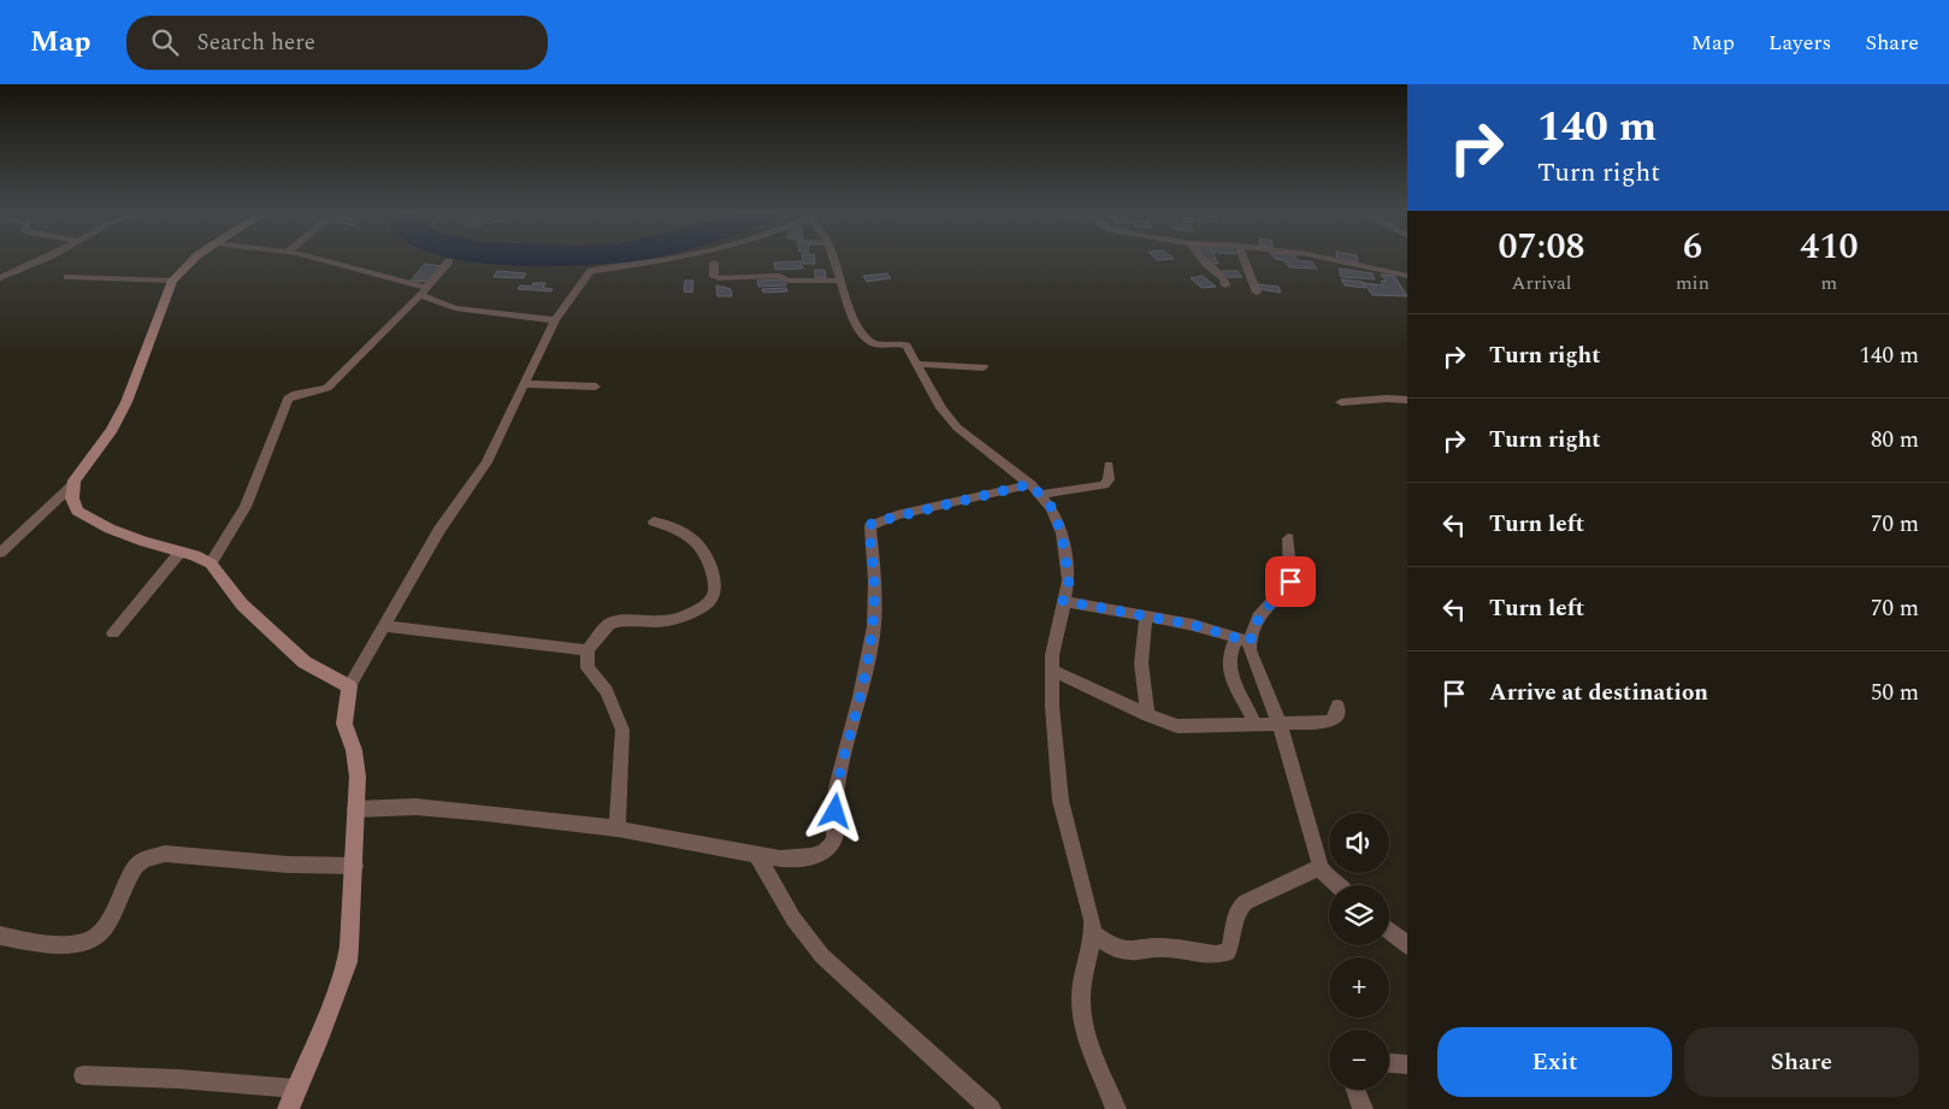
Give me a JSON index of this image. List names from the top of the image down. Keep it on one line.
{"page":{"header":"Map","search":"Search here","nav":["Map","Layers","Share"],"turn":["140 m","Turn right"],"eta":["07:08","Arrival","6","min","410","m"],"list":[{"name":"Turn right","value":"140 m"},{"name":"Turn right","value":"80 m"},{"name":"Turn left","value":"70 m"},{"name":"Turn left","value":"70 m"},{"name":"Arrive at destination","value":"50 m"}],"map_buttons":["+","−"],"buttons":["Exit","Share"]}}
